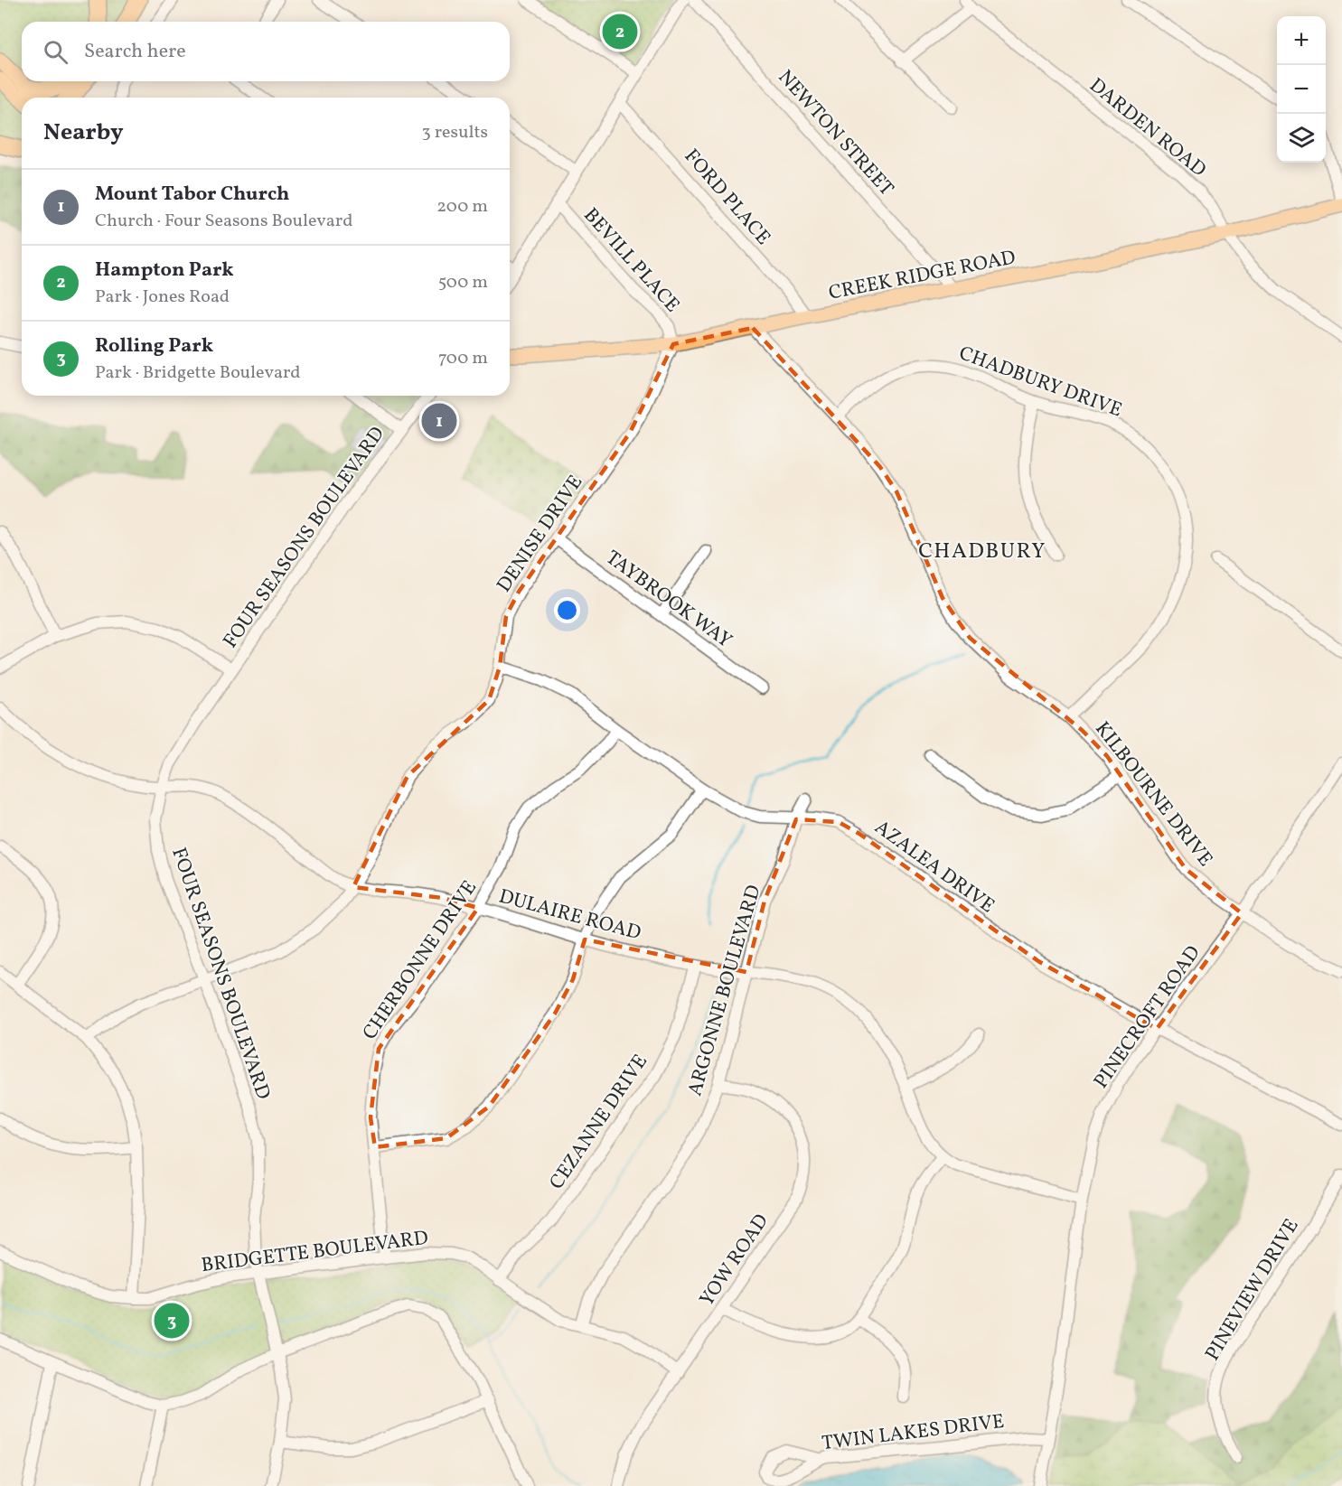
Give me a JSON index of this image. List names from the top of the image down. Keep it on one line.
{"streets":{"main road":["CREEK RIDGE ROAD"],"street":["DARDEN ROAD","NEWTON STREET","FORD PLACE","BEVILL PLACE","CHADBURY DRIVE","DENISE DRIVE","FOUR SEASONS BOULEVARD","TAYBROOK WAY","KILBOURNE DRIVE","AZALEA DRIVE","DULAIRE ROAD","CHERBONNE DRIVE","ARGONNE BOULEVARD","PINECROFT ROAD","CEZANNE DRIVE","BRIDGETTE BOULEVARD","YOW ROAD","PINEVIEW DRIVE","TWIN LAKES DRIVE"]},"crossings":[["DARDEN ROAD","CREEK RIDGE ROAD"],["NEWTON STREET","CREEK RIDGE ROAD"],["FORD PLACE","CREEK RIDGE ROAD"],["BEVILL PLACE","CREEK RIDGE ROAD"],["BEVILL PLACE","DENISE DRIVE"],["CREEK RIDGE ROAD","DENISE DRIVE"],["CREEK RIDGE ROAD","KILBOURNE DRIVE"],["CHADBURY DRIVE","KILBOURNE DRIVE"],["DENISE DRIVE","FOUR SEASONS BOULEVARD"],["DENISE DRIVE","TAYBROOK WAY"],["DENISE DRIVE","AZALEA DRIVE"],["DENISE DRIVE","DULAIRE ROAD"],["FOUR SEASONS BOULEVARD","DULAIRE ROAD"],["FOUR SEASONS BOULEVARD","BRIDGETTE BOULEVARD"],["KILBOURNE DRIVE","PINECROFT ROAD"],["AZALEA DRIVE","CHERBONNE DRIVE"],["AZALEA DRIVE","ARGONNE BOULEVARD"],["AZALEA DRIVE","PINECROFT ROAD"],["DULAIRE ROAD","CHERBONNE DRIVE"],["DULAIRE ROAD","ARGONNE BOULEVARD"],["DULAIRE ROAD","PINECROFT ROAD"],["DULAIRE ROAD","CEZANNE DRIVE"],["CHERBONNE DRIVE","BRIDGETTE BOULEVARD"],["ARGONNE BOULEVARD","BRIDGETTE BOULEVARD"],["ARGONNE BOULEVARD","YOW ROAD"],["PINECROFT ROAD","TWIN LAKES DRIVE"],["CEZANNE DRIVE","BRIDGETTE BOULEVARD"],["BRIDGETTE BOULEVARD","YOW ROAD"]],"districts":["CHADBURY"],"page":{"pins":["2","1","3"],"map_buttons":["+","−"],"search":"Search here","heading":["Nearby","3 results"],"list":[{"mark":"1","name":"Mount Tabor Church","note":"Church · Four Seasons Boulevard","value":"200 m"},{"mark":"2","name":"Hampton Park","note":"Park · Jones Road","value":"500 m"},{"mark":"3","name":"Rolling Park","note":"Park · Bridgette Boulevard","value":"700 m"}]}}
